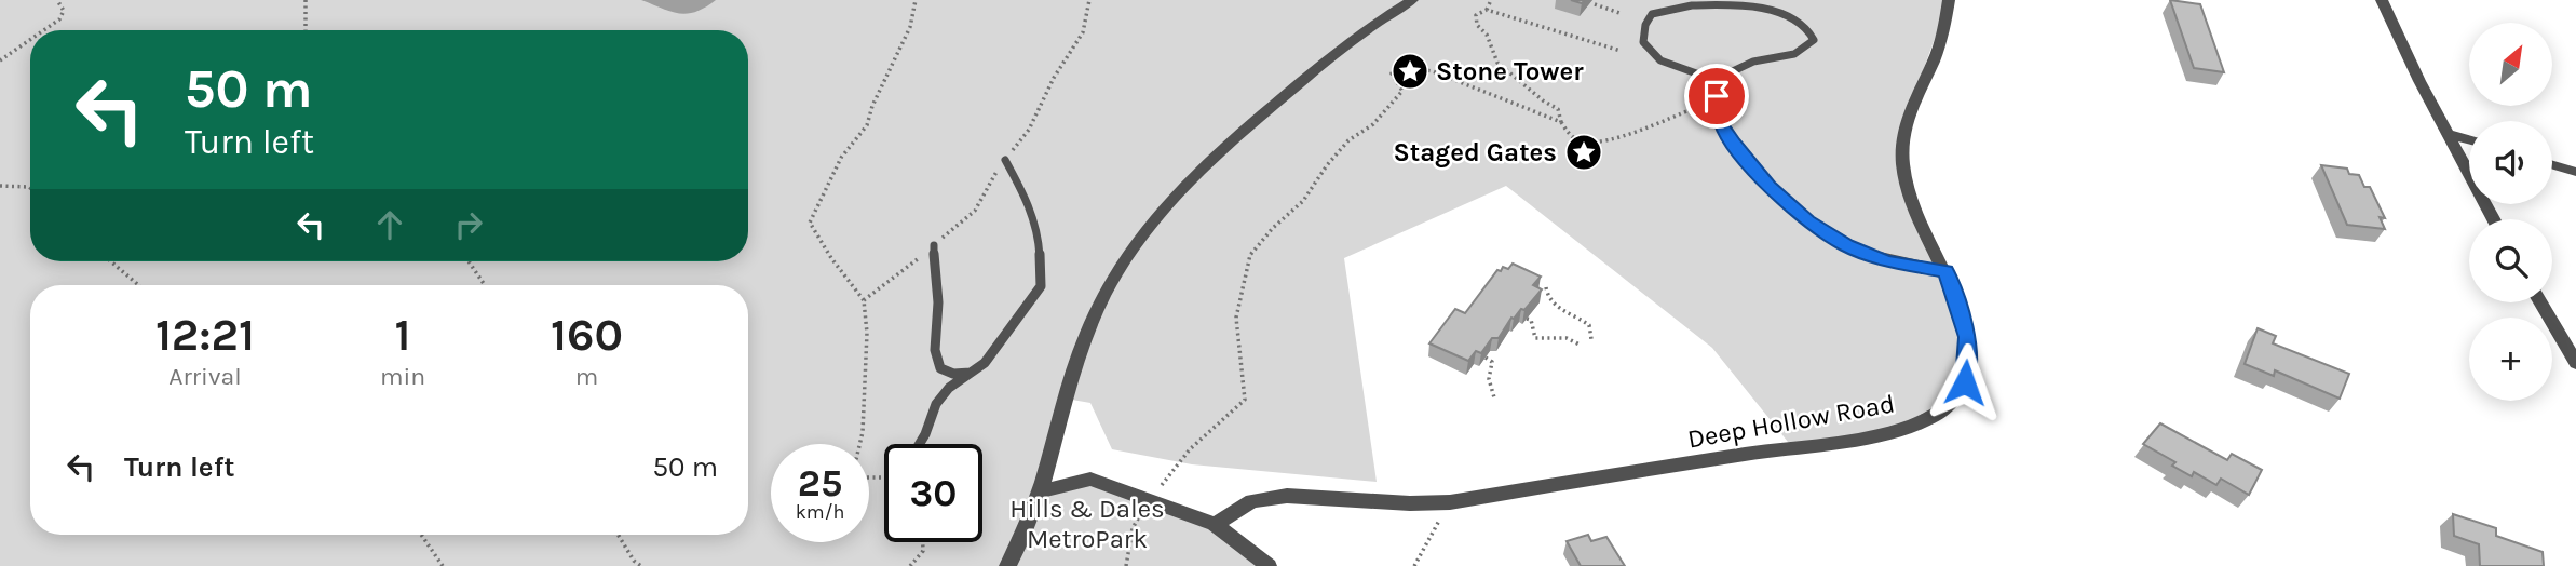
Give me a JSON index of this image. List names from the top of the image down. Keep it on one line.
{"streets":{"street":["Deep Hollow Road"]},"parks":["Hills & Dales MetroPark"],"places":{"place":["Stone Tower","Staged Gates"]},"north":"top right","page":{"map_buttons":"+","turn":["50 m","Turn left"],"eta":["12:21","Arrival","1","min","160","m"],"list":[{"name":"Turn left","value":"50 m"}],"speed":"25 km/h","limit":"30"}}
